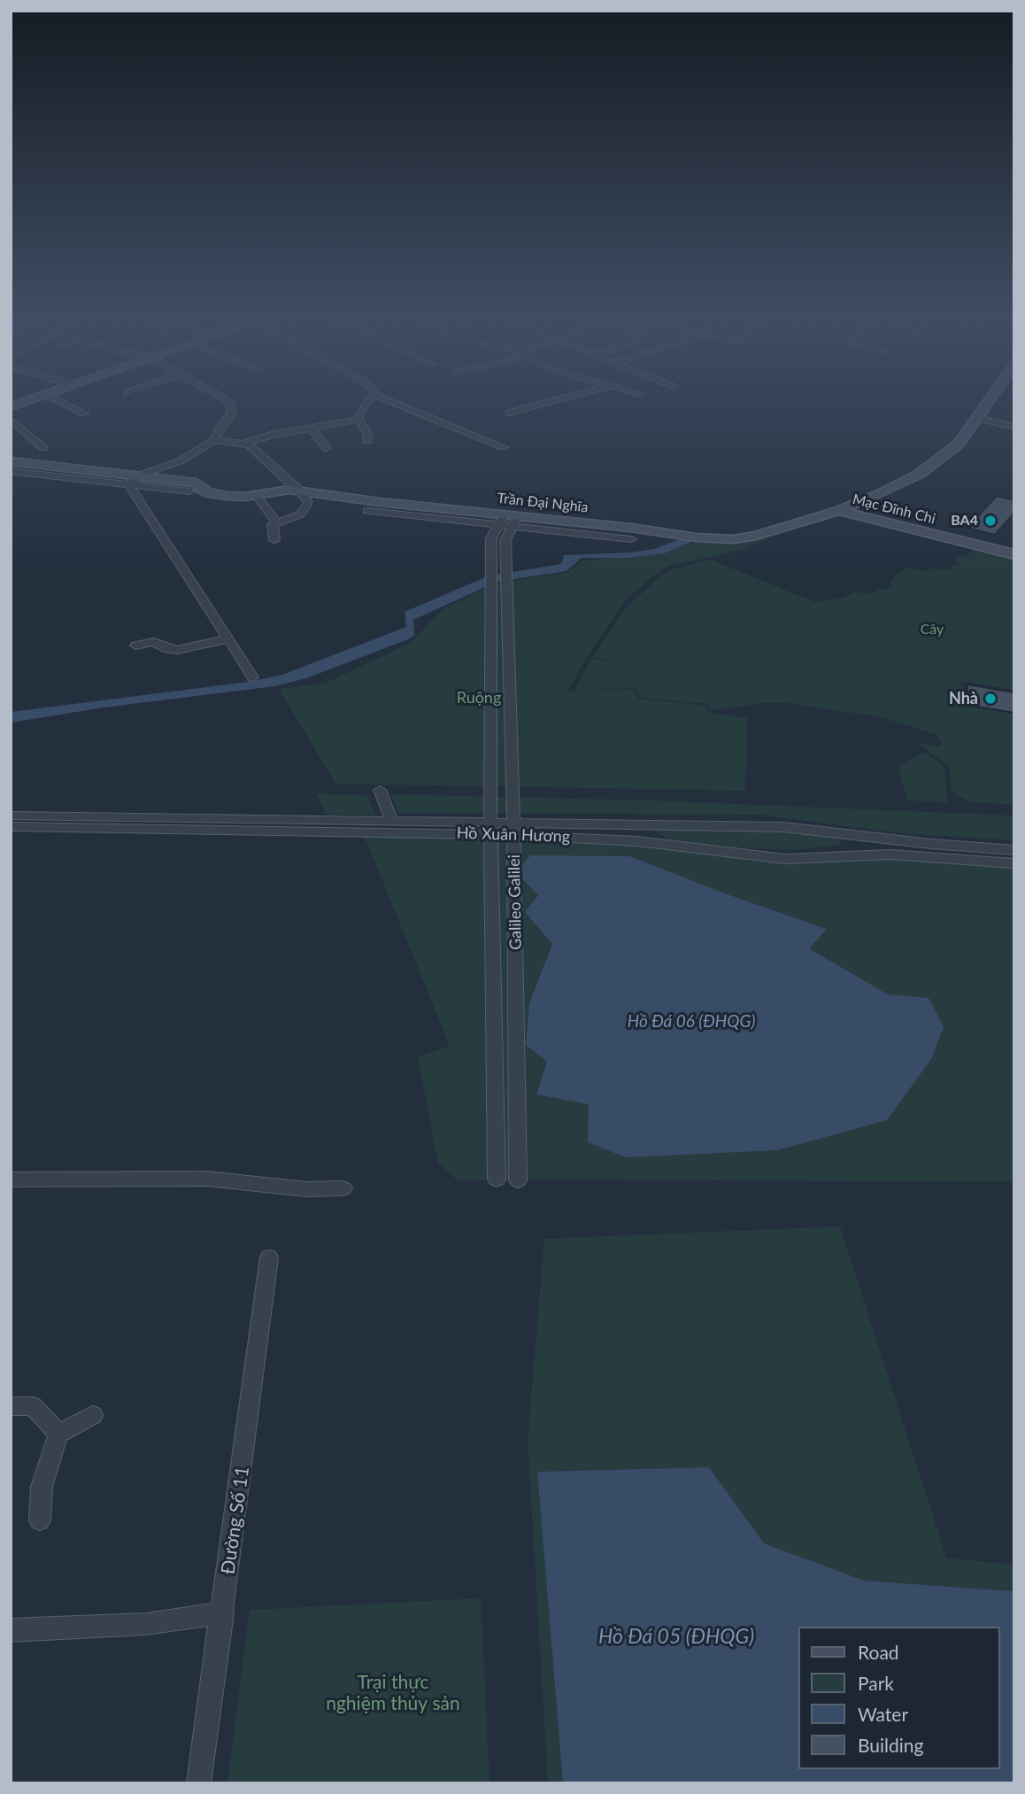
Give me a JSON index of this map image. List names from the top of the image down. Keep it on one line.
{"streets":{"street":["Trần Đại Nghĩa","Mạc Đĩnh Chi","Hồ Xuân Hương","Galileo Galilei","Đường Số 11"]},"crossings":[["Trần Đại Nghĩa","Mạc Đĩnh Chi"],["Trần Đại Nghĩa","Galileo Galilei"],["Hồ Xuân Hương","Galileo Galilei"]],"water":["Hồ Đá 06 (ĐHQG)","Hồ Đá 05 (ĐHQG)"],"parks":["Cây","Ruộng","Trại thực nghiệm thủy sản"],"places":["BA4","Nhà"],"legend":["Road","Park","Water","Building"]}
